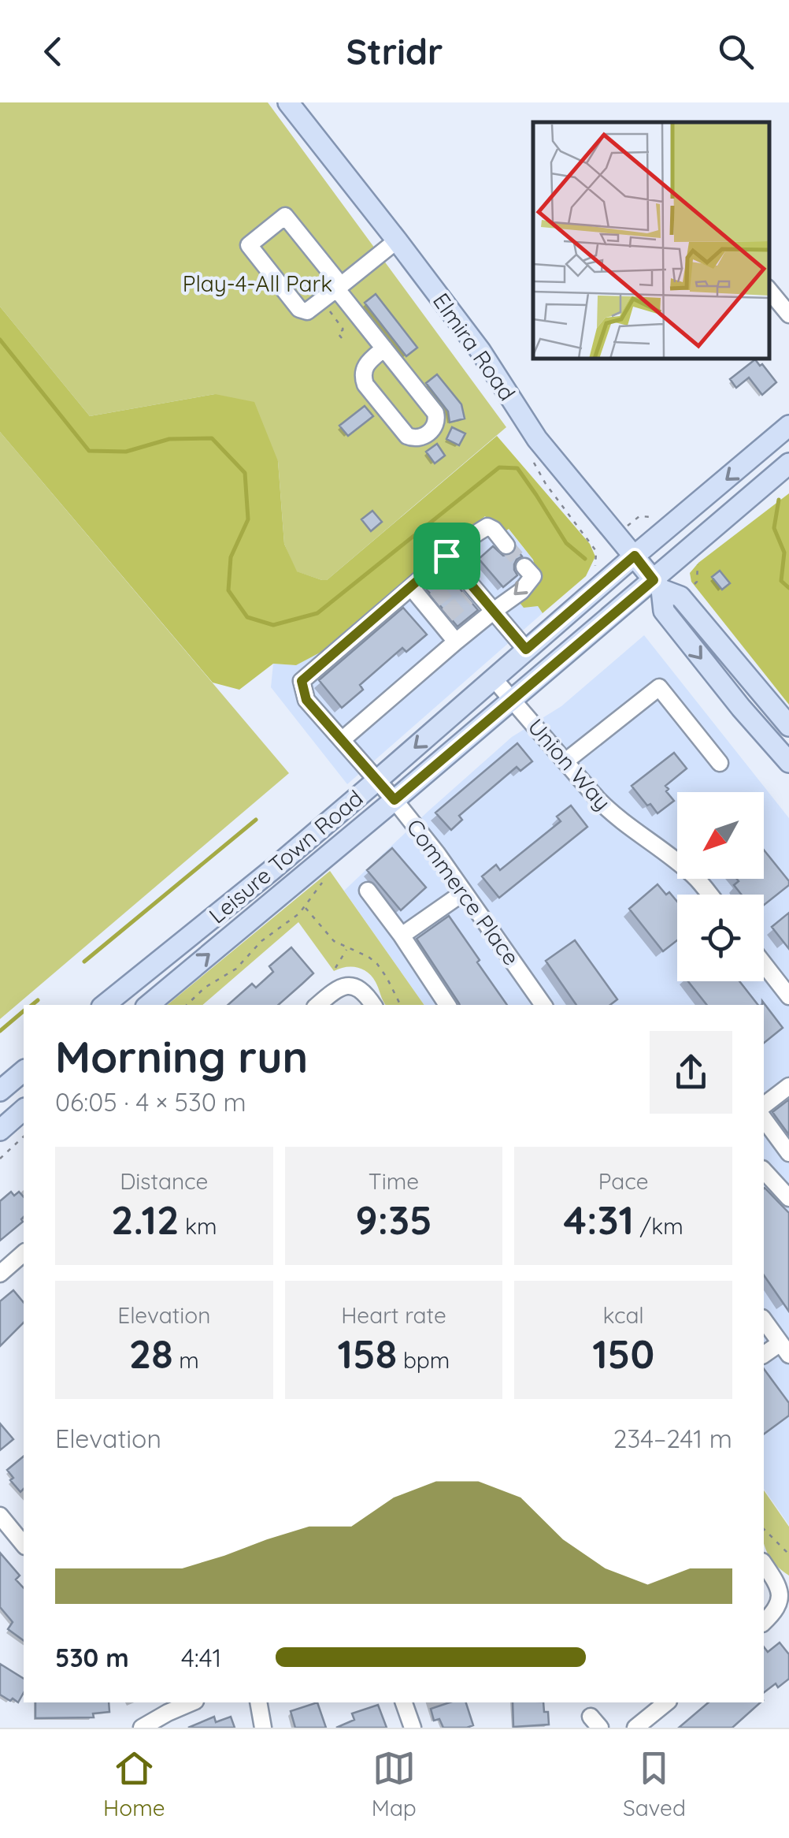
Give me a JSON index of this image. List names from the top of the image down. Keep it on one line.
{"streets":{"main road":["Elmira Road","Leisure Town Road"],"street":["Union Way","Commerce Place"]},"crossings":[["Elmira Road","Leisure Town Road"],["Union Way","Leisure Town Road"],["Leisure Town Road","Commerce Place"]],"parks":["Play-4-All Park"],"north":"bottom left","page":{"header":"Stridr","heading":["Morning run","06:05 · 4 × 530 m"],"stats":[["Distance","2.12 km"],["Time","9:35"],["Pace","4:31 /km"],["Elevation","28 m"],["Heart rate","158 bpm"],["kcal","150"]],"chart":["Elevation","234–241 m"],"list":[{"name":"530 m","note":"4:41"}],"tabs":["Home","Map","Saved"]}}
